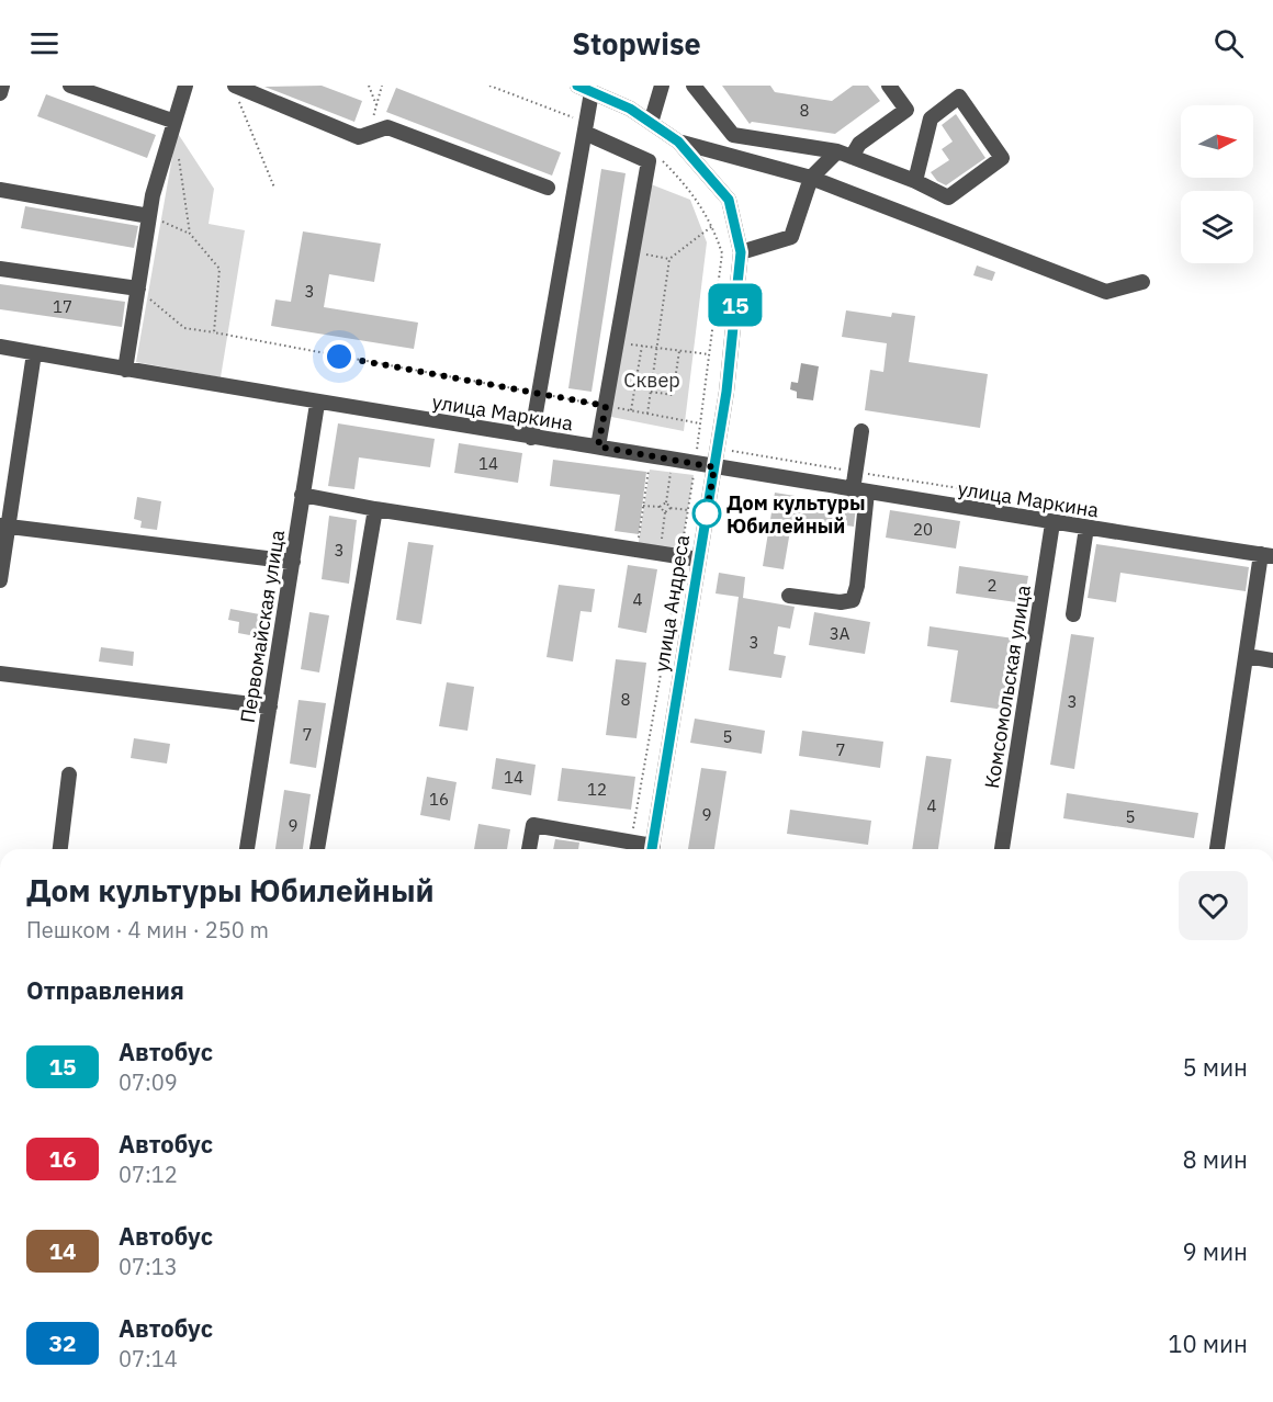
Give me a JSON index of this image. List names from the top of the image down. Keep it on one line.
{"streets":{"street":["улица Маркина","улица Андреса","Первомайская улица","Комсомольская улица"]},"crossings":[["улица Маркина","улица Андреса"],["улица Маркина","Первомайская улица"],["улица Маркина","Комсомольская улица"]],"parks":["Сквер"],"places":["Дом культуры Юбилейный"],"lines":["bus line 15"],"house_numbers":["8","3","17","14","20","3","2","4","3А","3","8","3","7","5","7","14","12","16","4","9","5","9"],"north":"right","page":{"header":"Stopwise","on_map":"15","heading":[["Дом культуры Юбилейный","Пешком · 4 мин · 250 m"],"Отправления"],"list":[{"mark":"15","name":"Автобус","note":"07:09","value":"5 мин"},{"mark":"16","name":"Автобус","note":"07:12","value":"8 мин"},{"mark":"14","name":"Автобус","note":"07:13","value":"9 мин"},{"mark":"32","name":"Автобус","note":"07:14","value":"10 мин"}]}}
